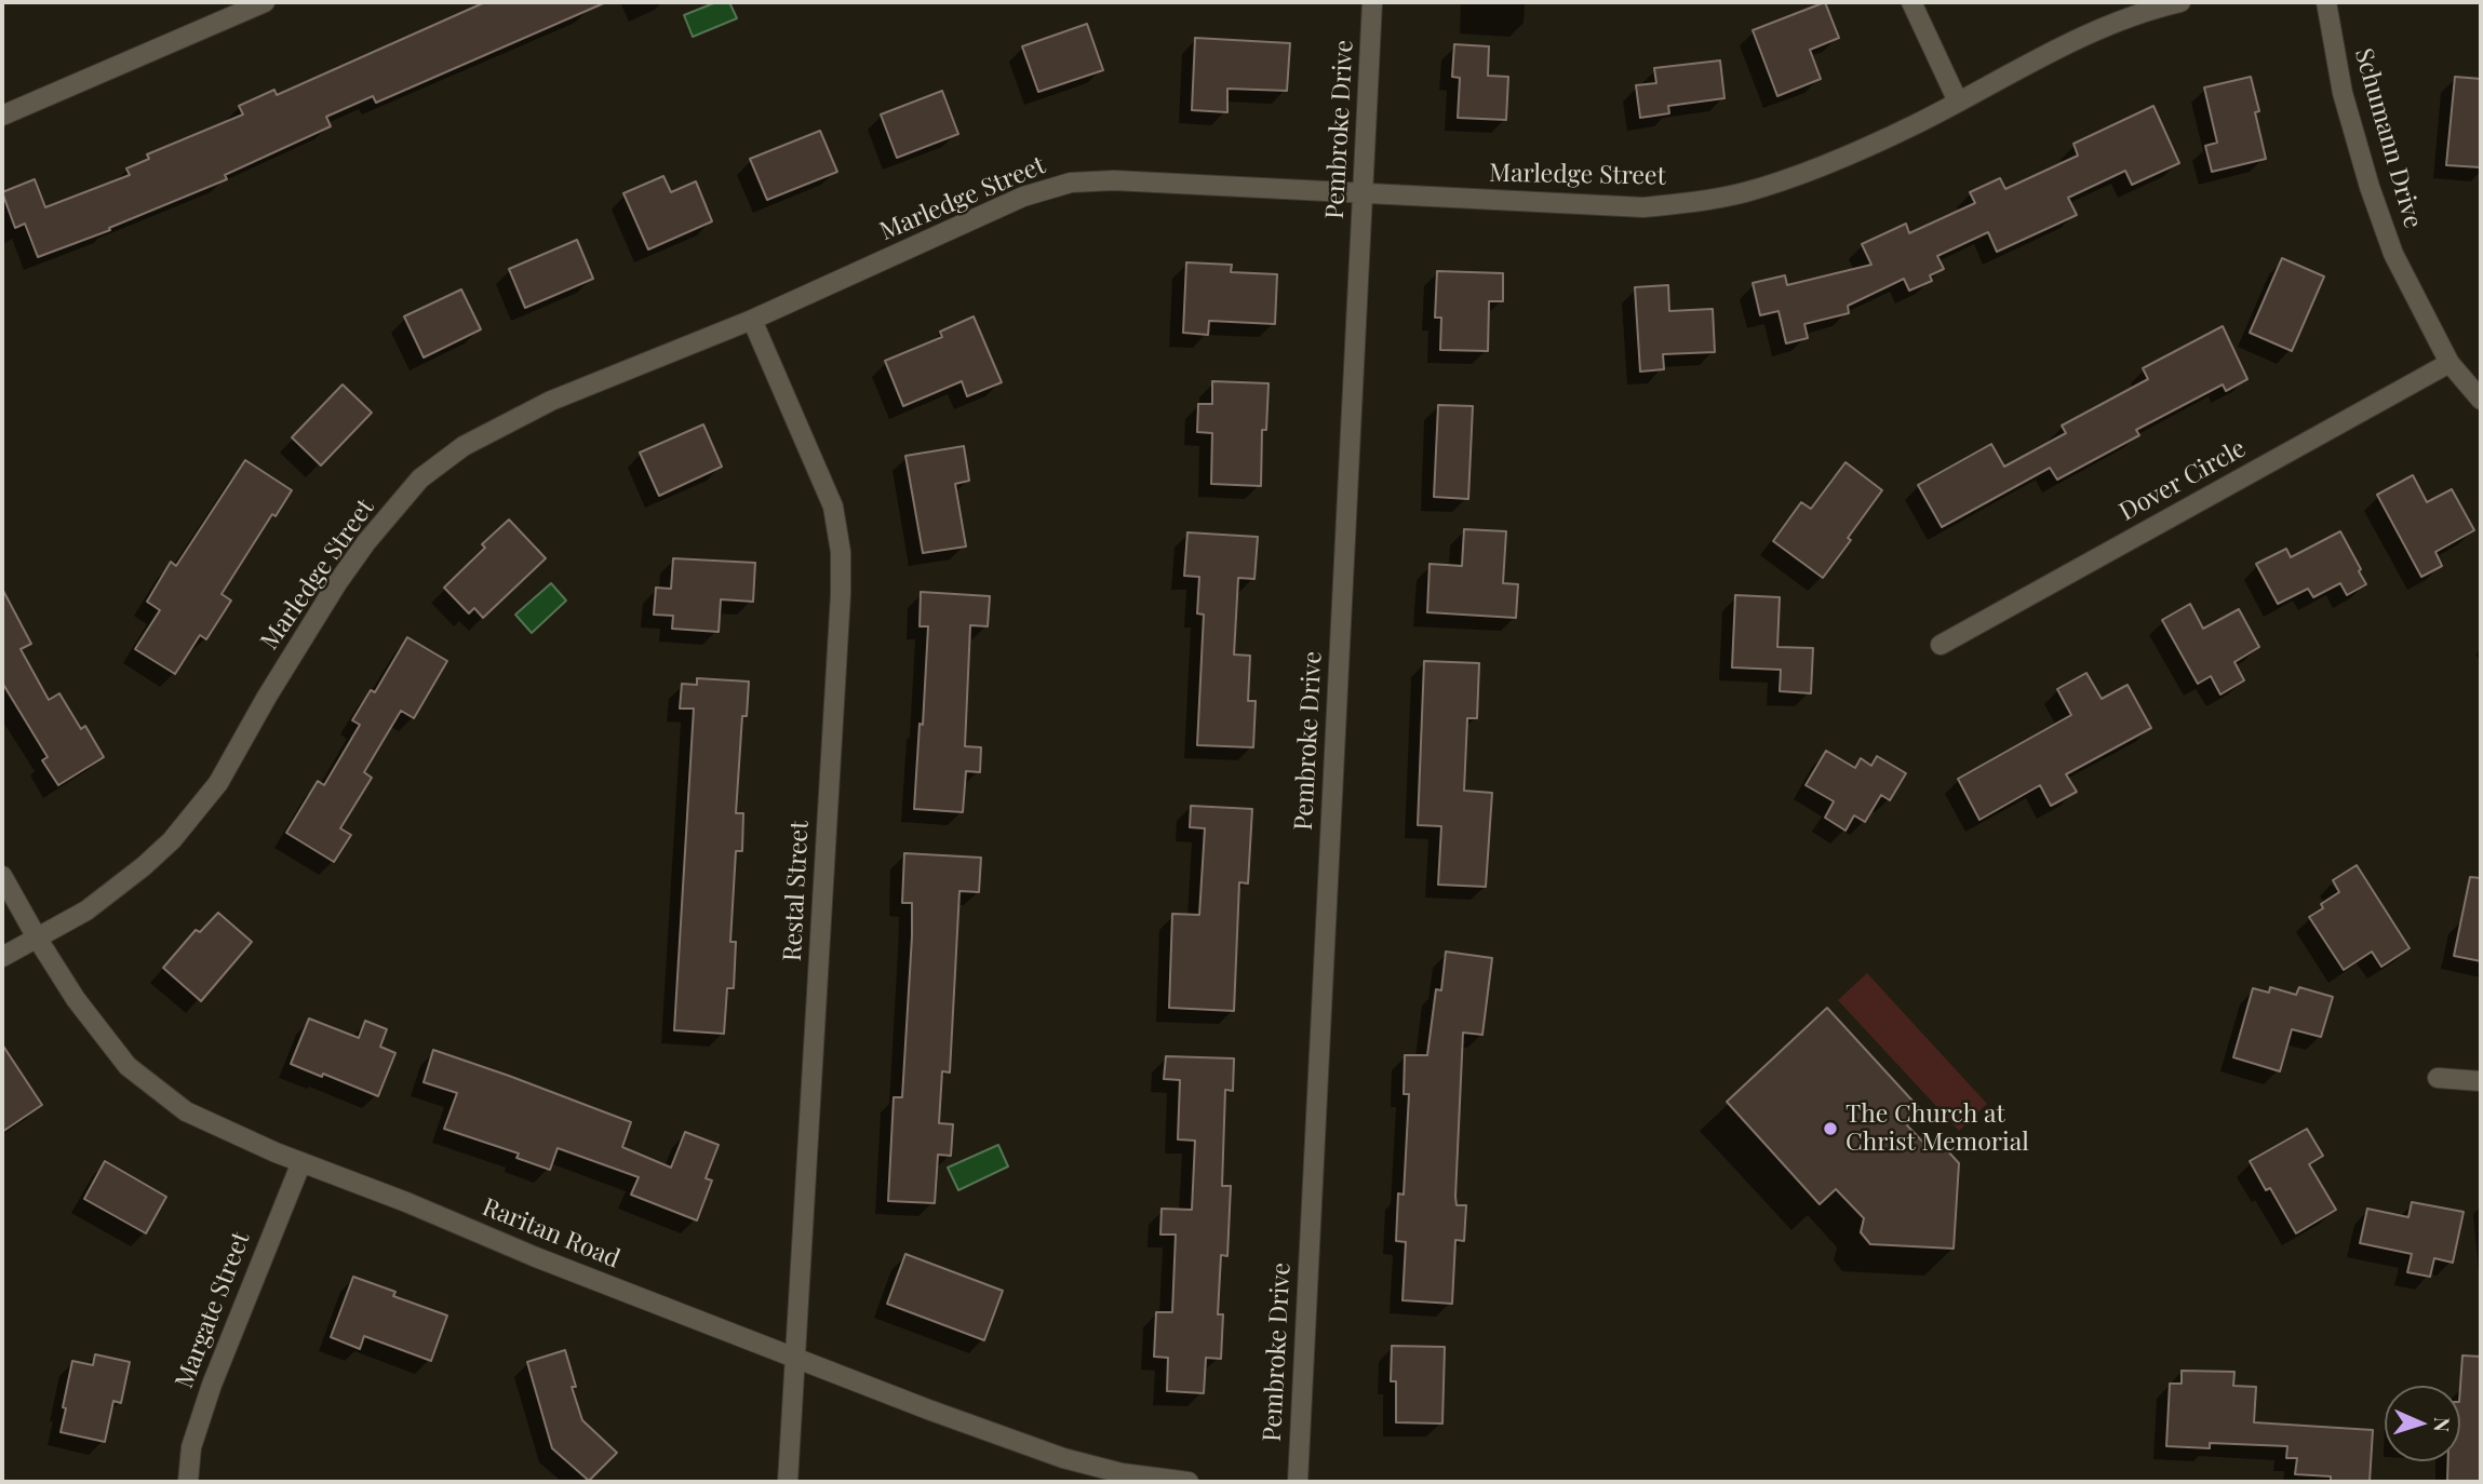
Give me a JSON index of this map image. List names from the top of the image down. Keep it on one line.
{"streets":{"street":["Pembroke Drive","Schumann Drive","Marledge Street","Dover Circle","Restal Street","Raritan Road","Margate Street"]},"crossings":[["Pembroke Drive","Marledge Street"],["Schumann Drive","Dover Circle"],["Marledge Street","Restal Street"],["Marledge Street","Raritan Road"],["Restal Street","Raritan Road"],["Raritan Road","Margate Street"]],"places":["The Church at Christ Memorial"],"north":"right"}
